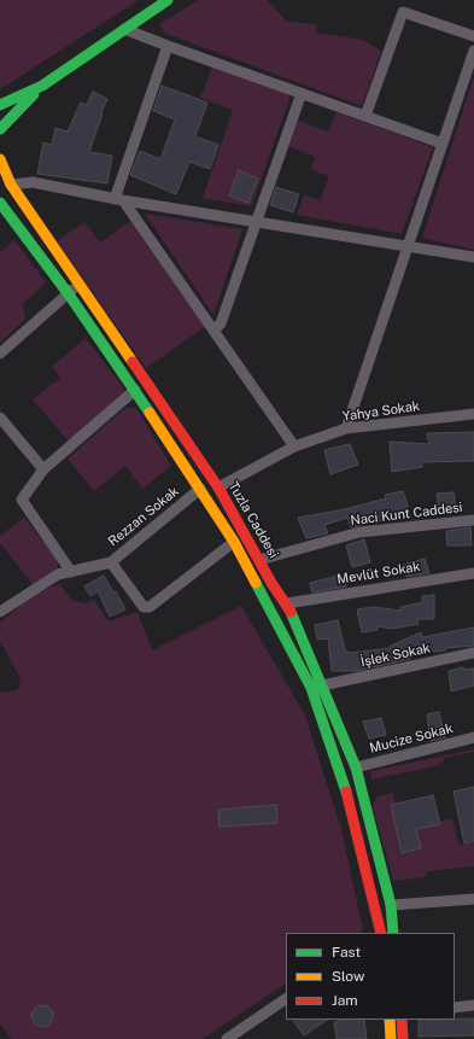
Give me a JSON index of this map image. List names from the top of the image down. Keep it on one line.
{"streets":{"main road":["Tuzla Caddesi"],"street":["Yahya Sokak","Naci Kunt Caddesi","Rezzan Sokak","Mevlüt Sokak","İşlek Sokak","Mucize Sokak"]},"crossings":[["Yahya Sokak","Tuzla Caddesi"],["Naci Kunt Caddesi","Tuzla Caddesi"],["Tuzla Caddesi","Mevlüt Sokak"],["Tuzla Caddesi","İşlek Sokak"],["Tuzla Caddesi","Mucize Sokak"]],"legend":["Fast","Slow","Jam"]}
